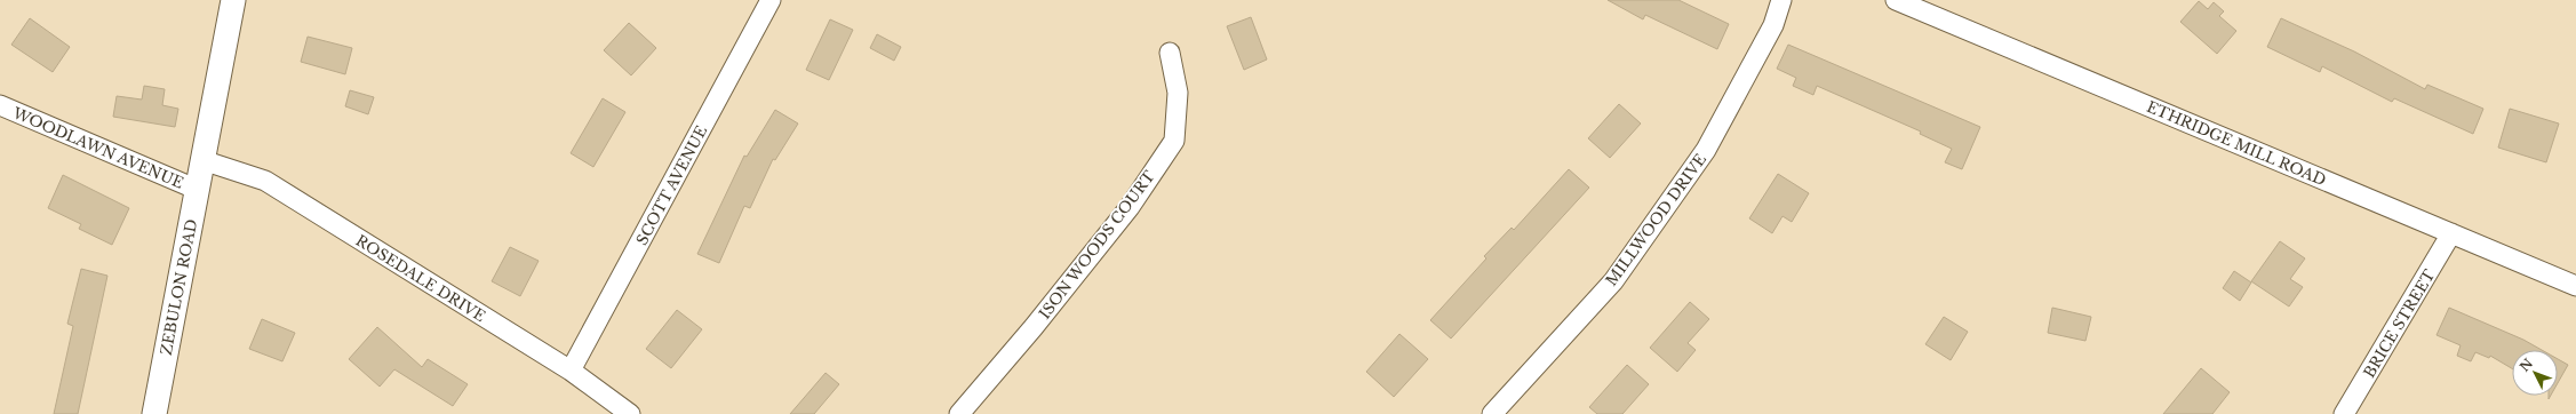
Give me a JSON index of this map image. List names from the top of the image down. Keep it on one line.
{"streets":{"main road":["ZEBULON ROAD"],"street":["ETHRIDGE MILL ROAD","WOODLAWN AVENUE","SCOTT AVENUE","MILLWOOD DRIVE","ISON WOODS COURT","ROSEDALE DRIVE","BRICE STREET"]},"crossings":[["ETHRIDGE MILL ROAD","BRICE STREET"],["WOODLAWN AVENUE","ZEBULON ROAD"],["SCOTT AVENUE","ROSEDALE DRIVE"],["ROSEDALE DRIVE","ZEBULON ROAD"]],"north":"top left"}
